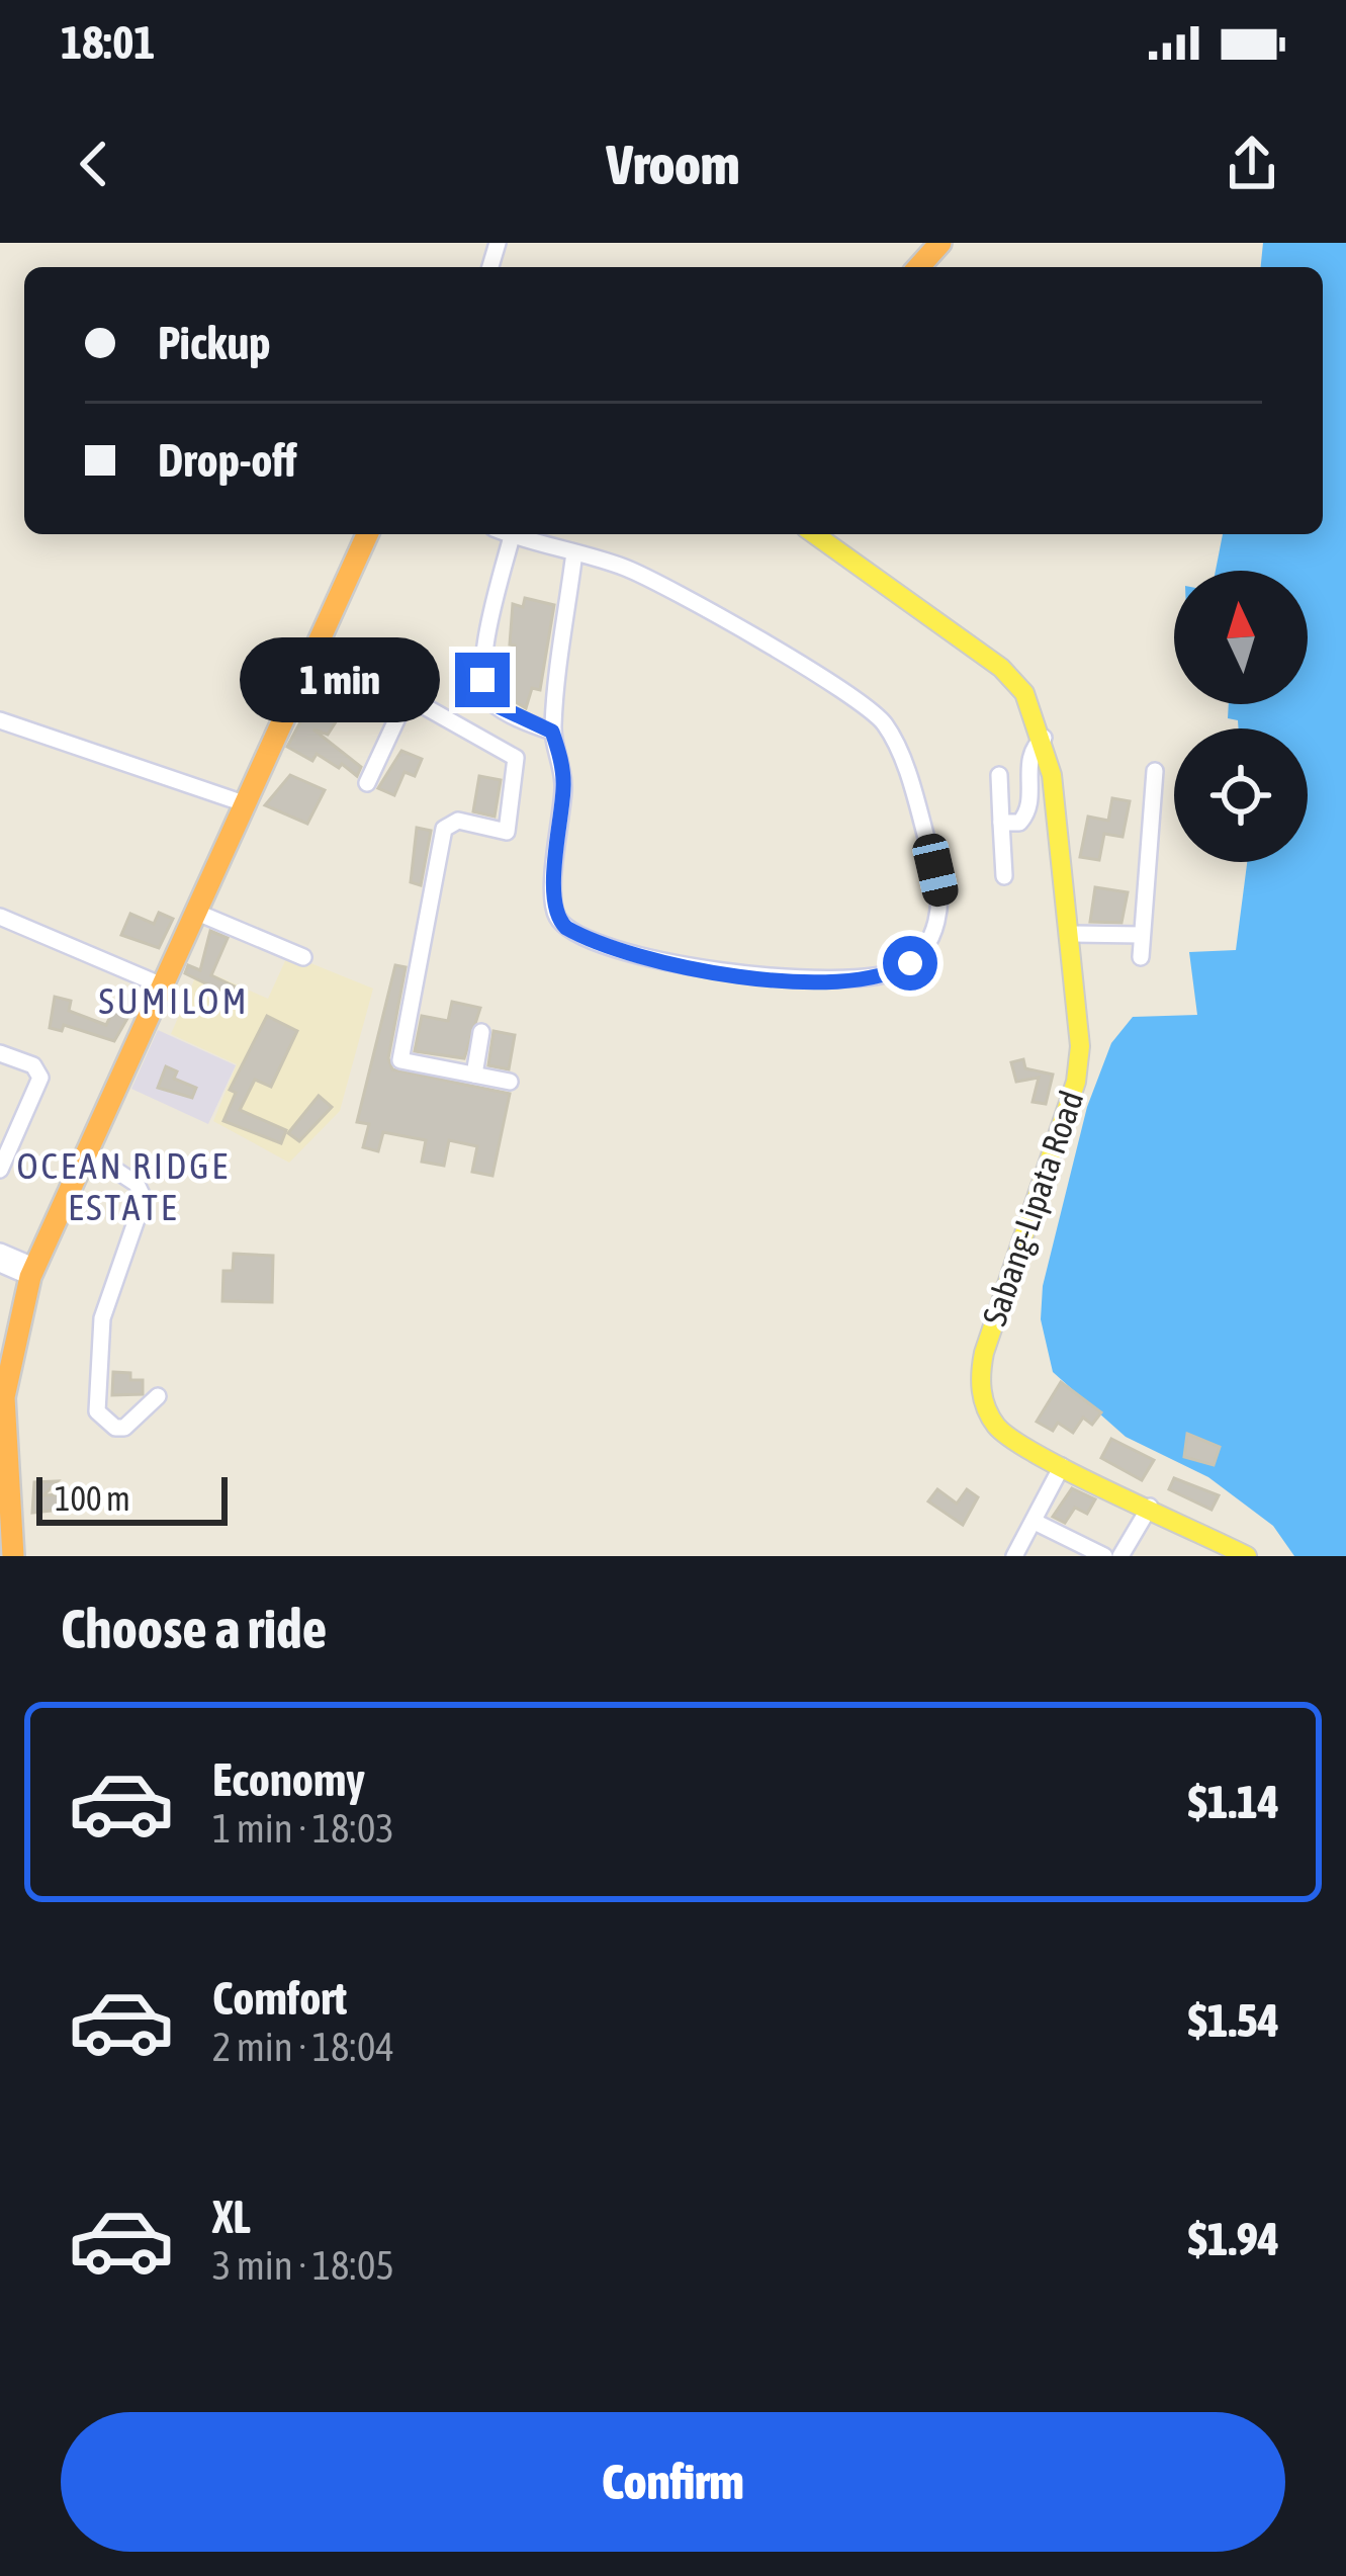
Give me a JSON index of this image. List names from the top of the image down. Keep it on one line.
{"streets":{"main road":["Sabang-Lipata Road"]},"districts":["SUMILOM","OCEAN RIDGE ESTATE"],"scale_bar":"100 m","north":"top","page":{"status":"18:01","header":"Vroom","banner":["Pickup","Drop-off"],"bubble":"1 min","scale":"100 m","heading":"Choose a ride","list":[{"name":"Economy","note":"1 min · 18:03","value":"$1.14"},{"name":"Comfort","note":"2 min · 18:04","value":"$1.54"},{"name":"XL","note":"3 min · 18:05","value":"$1.94"}],"buttons":"Confirm"}}
